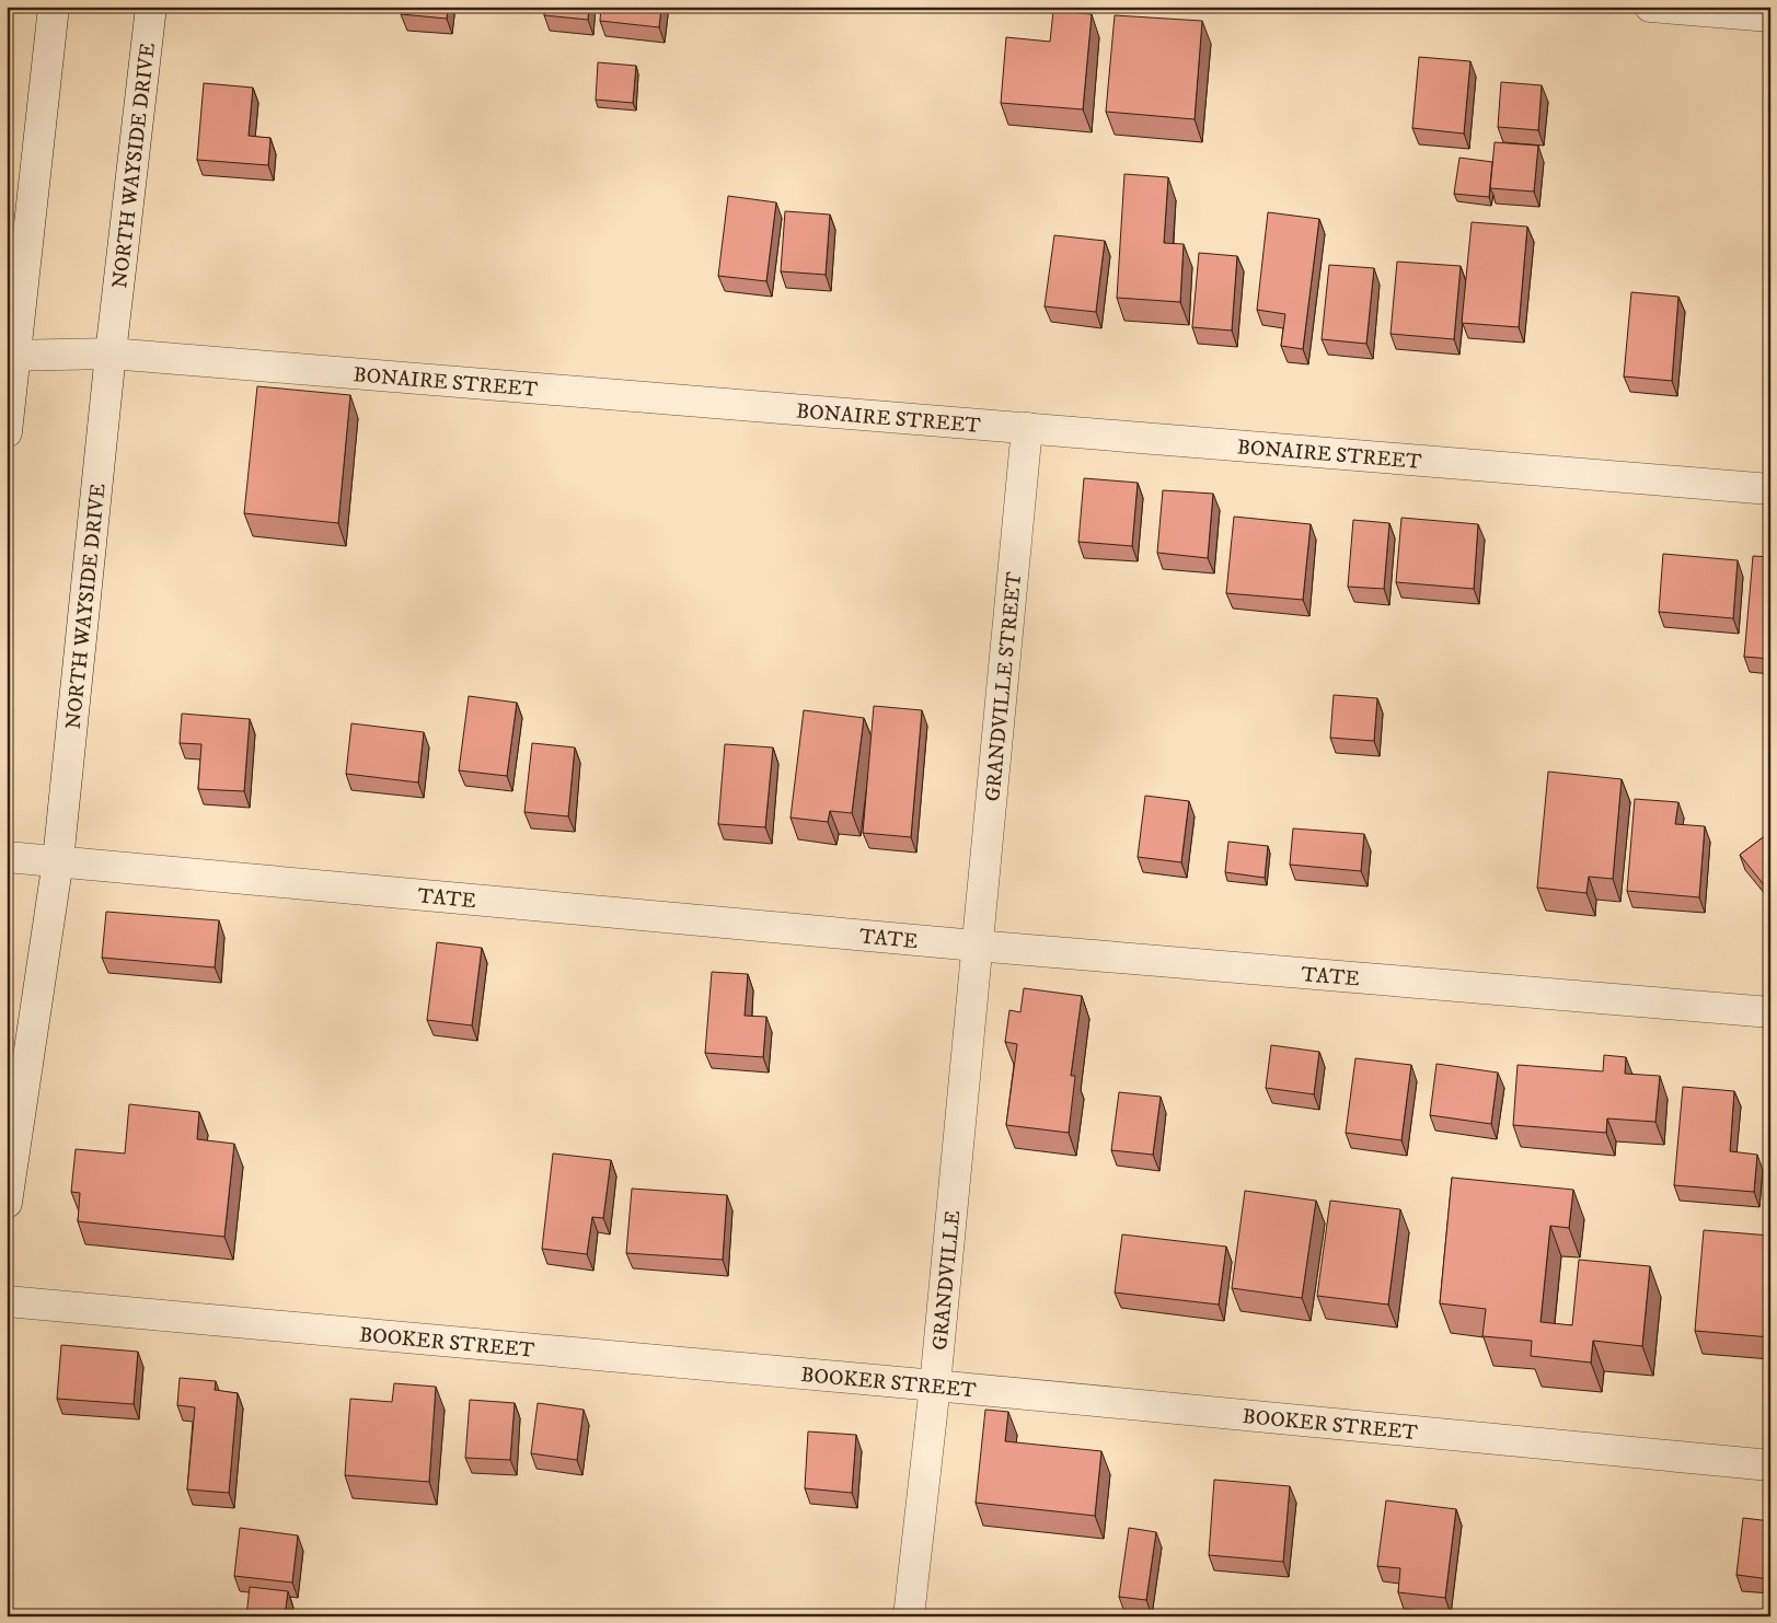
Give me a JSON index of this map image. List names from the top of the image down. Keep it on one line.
{"streets":{"street":["NORTH WAYSIDE DRIVE","BONAIRE STREET","GRANDVILLE STREET","TATE","GRANDVILLE","BOOKER STREET"]},"crossings":[["NORTH WAYSIDE DRIVE","BONAIRE STREET"],["NORTH WAYSIDE DRIVE","TATE"],["BONAIRE STREET","GRANDVILLE STREET"],["GRANDVILLE STREET","TATE"],["GRANDVILLE STREET","GRANDVILLE"],["TATE","GRANDVILLE"],["GRANDVILLE","BOOKER STREET"]]}
